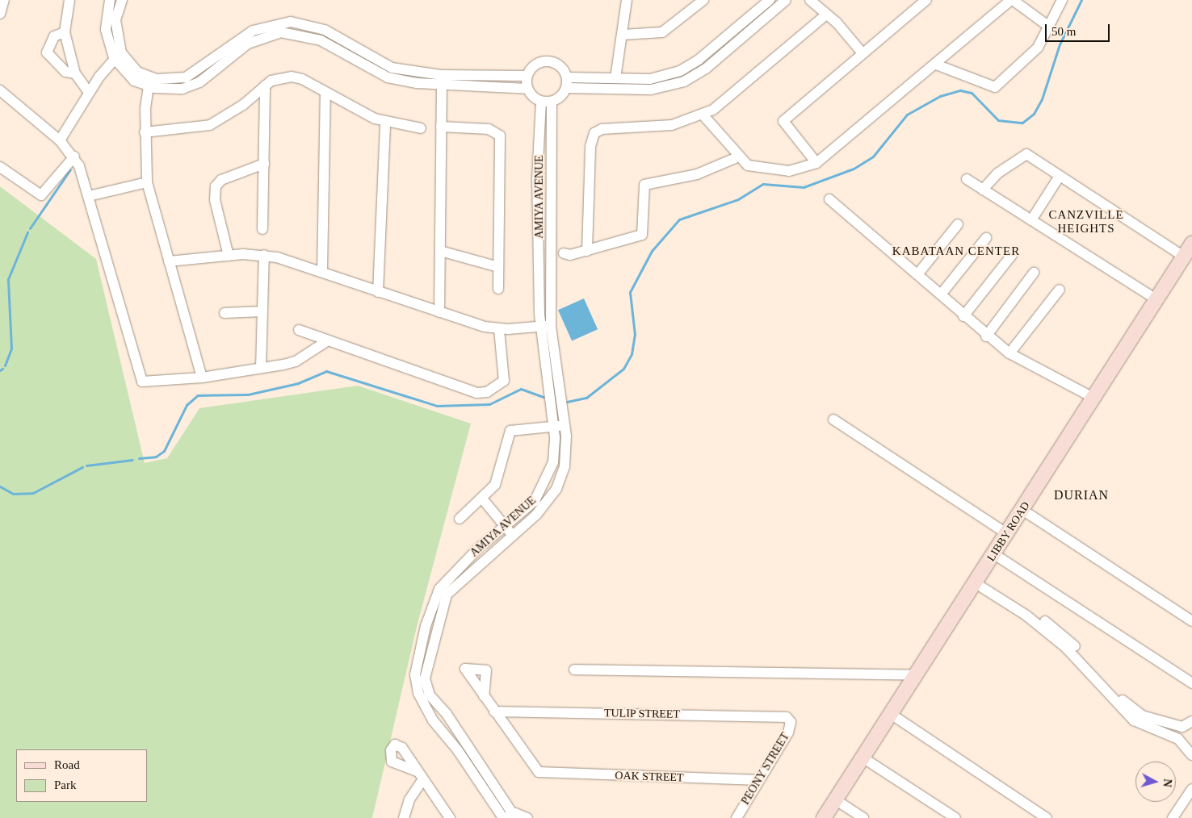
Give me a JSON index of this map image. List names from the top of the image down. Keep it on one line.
{"streets":{"main road":["LIBBY ROAD"],"street":["AMIYA AVENUE","TULIP STREET","PEONY STREET","OAK STREET"]},"crossings":[["TULIP STREET","PEONY STREET"],["TULIP STREET","OAK STREET"],["PEONY STREET","OAK STREET"]],"districts":["CANZVILLE HEIGHTS","KABATAAN CENTER","DURIAN"],"legend":["Road","Park"],"scale_bar":"50 m","north":"right"}
